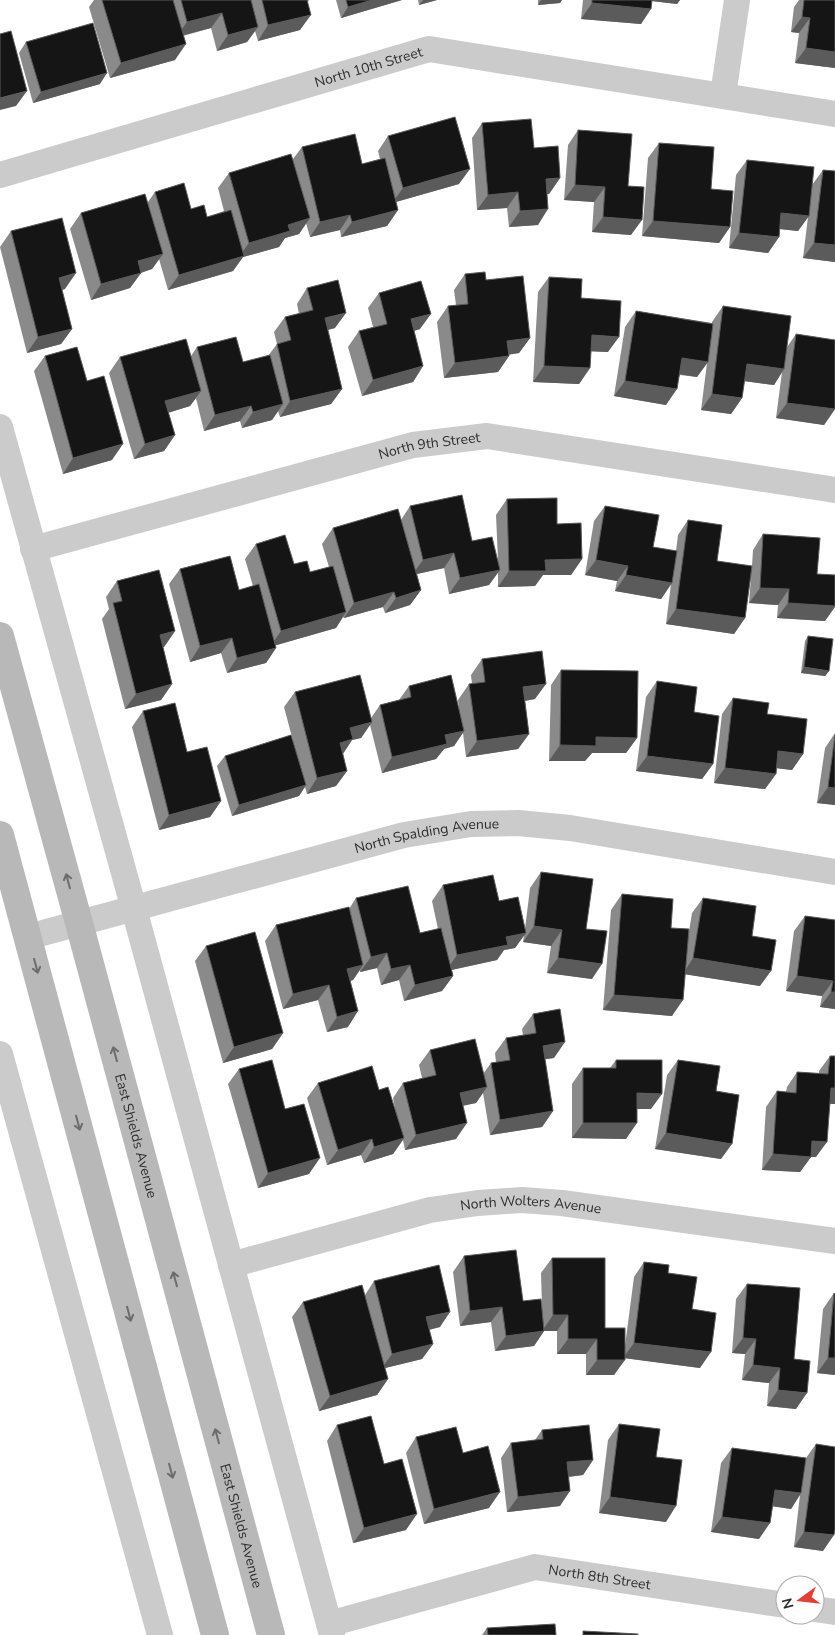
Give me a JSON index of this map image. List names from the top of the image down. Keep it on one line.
{"streets":{"main road":["East Shields Avenue"],"street":["North 10th Street","North 9th Street","North Spalding Avenue","North Wolters Avenue","North 8th Street"]},"crossings":[["North Spalding Avenue","East Shields Avenue"]],"north":"left"}
